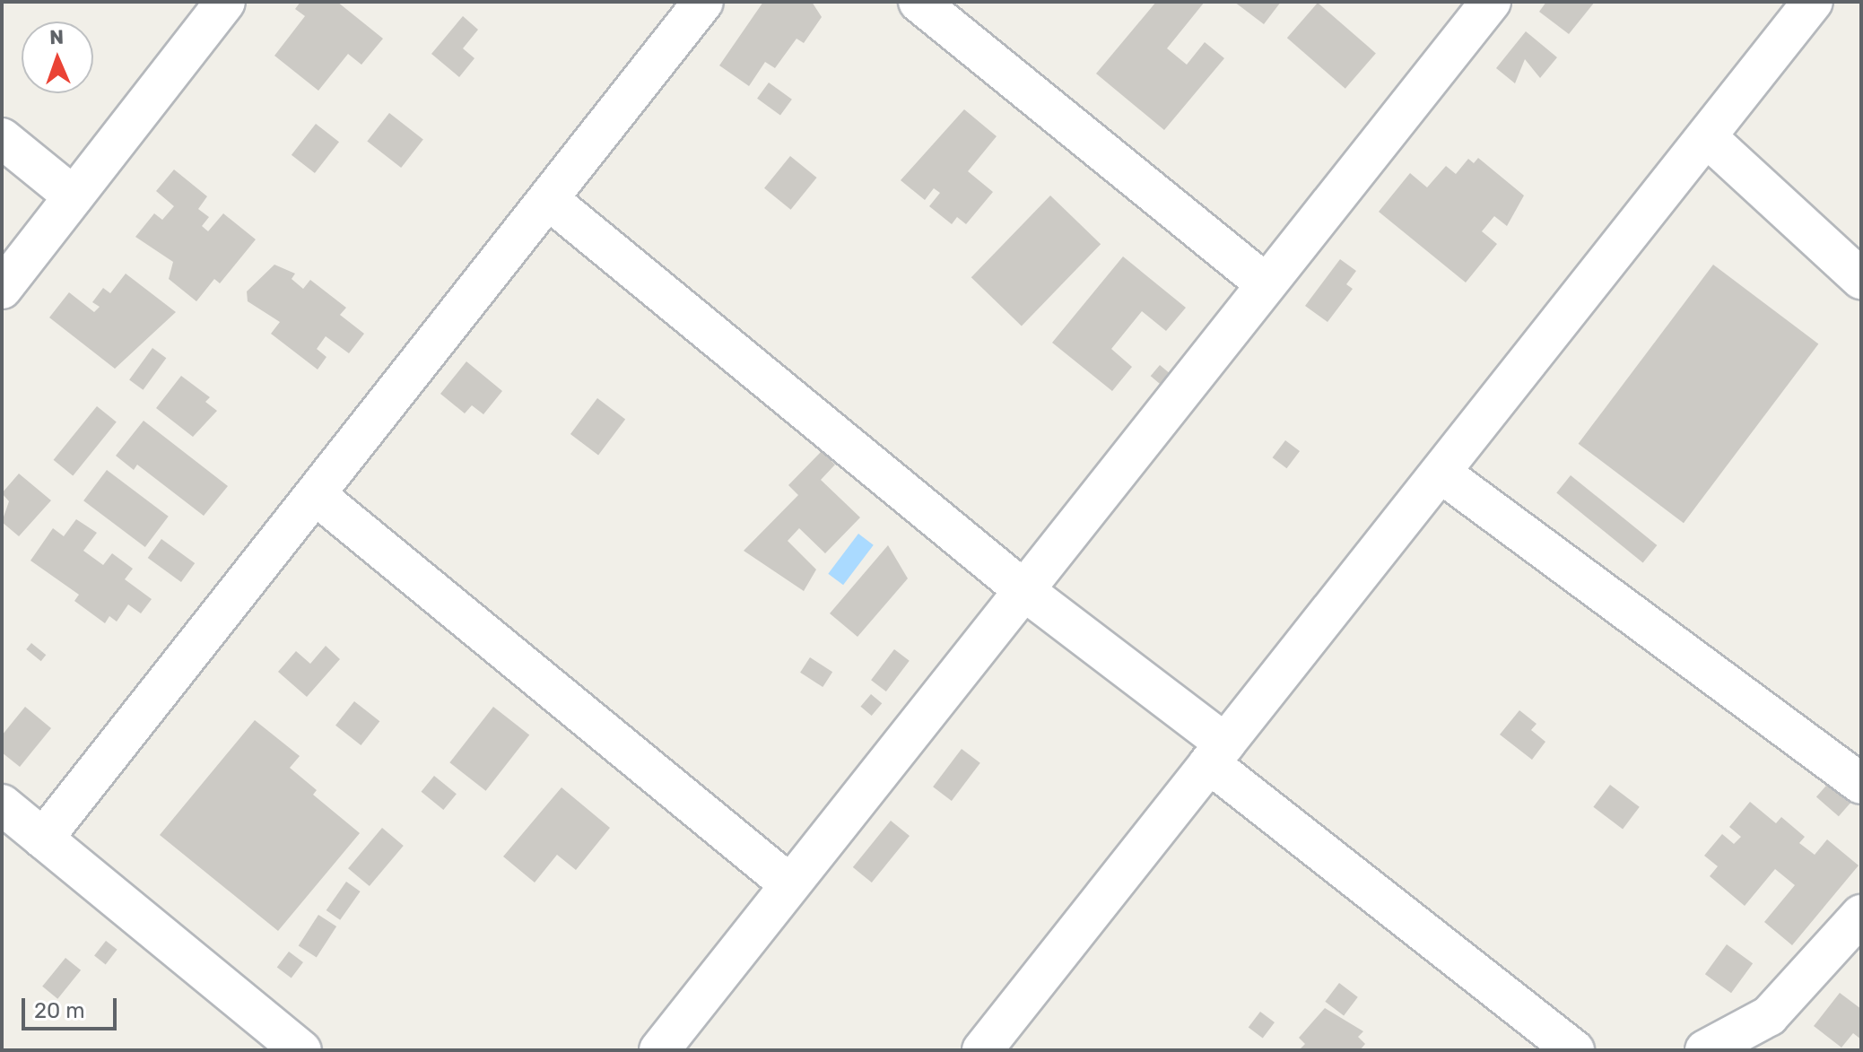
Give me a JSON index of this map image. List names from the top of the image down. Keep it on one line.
{"scale_bar":"20 m","north":"top"}
